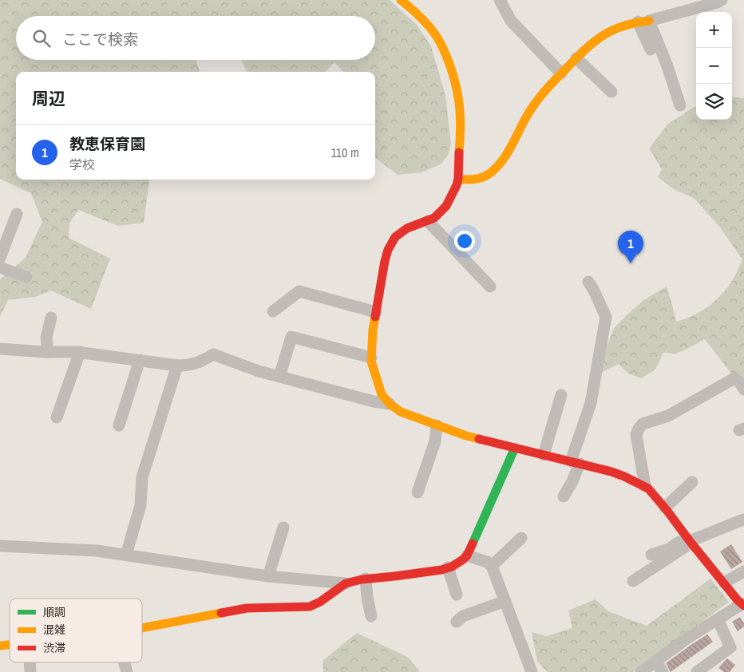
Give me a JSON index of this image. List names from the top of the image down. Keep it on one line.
{"legend":["順調","混雑","渋滞"],"page":{"map_buttons":["+","−"],"search":"ここで検索","heading":"周辺","list":[{"mark":"1","name":"教恵保育園","note":"学校","value":"110 m"}],"pins":"1"}}
